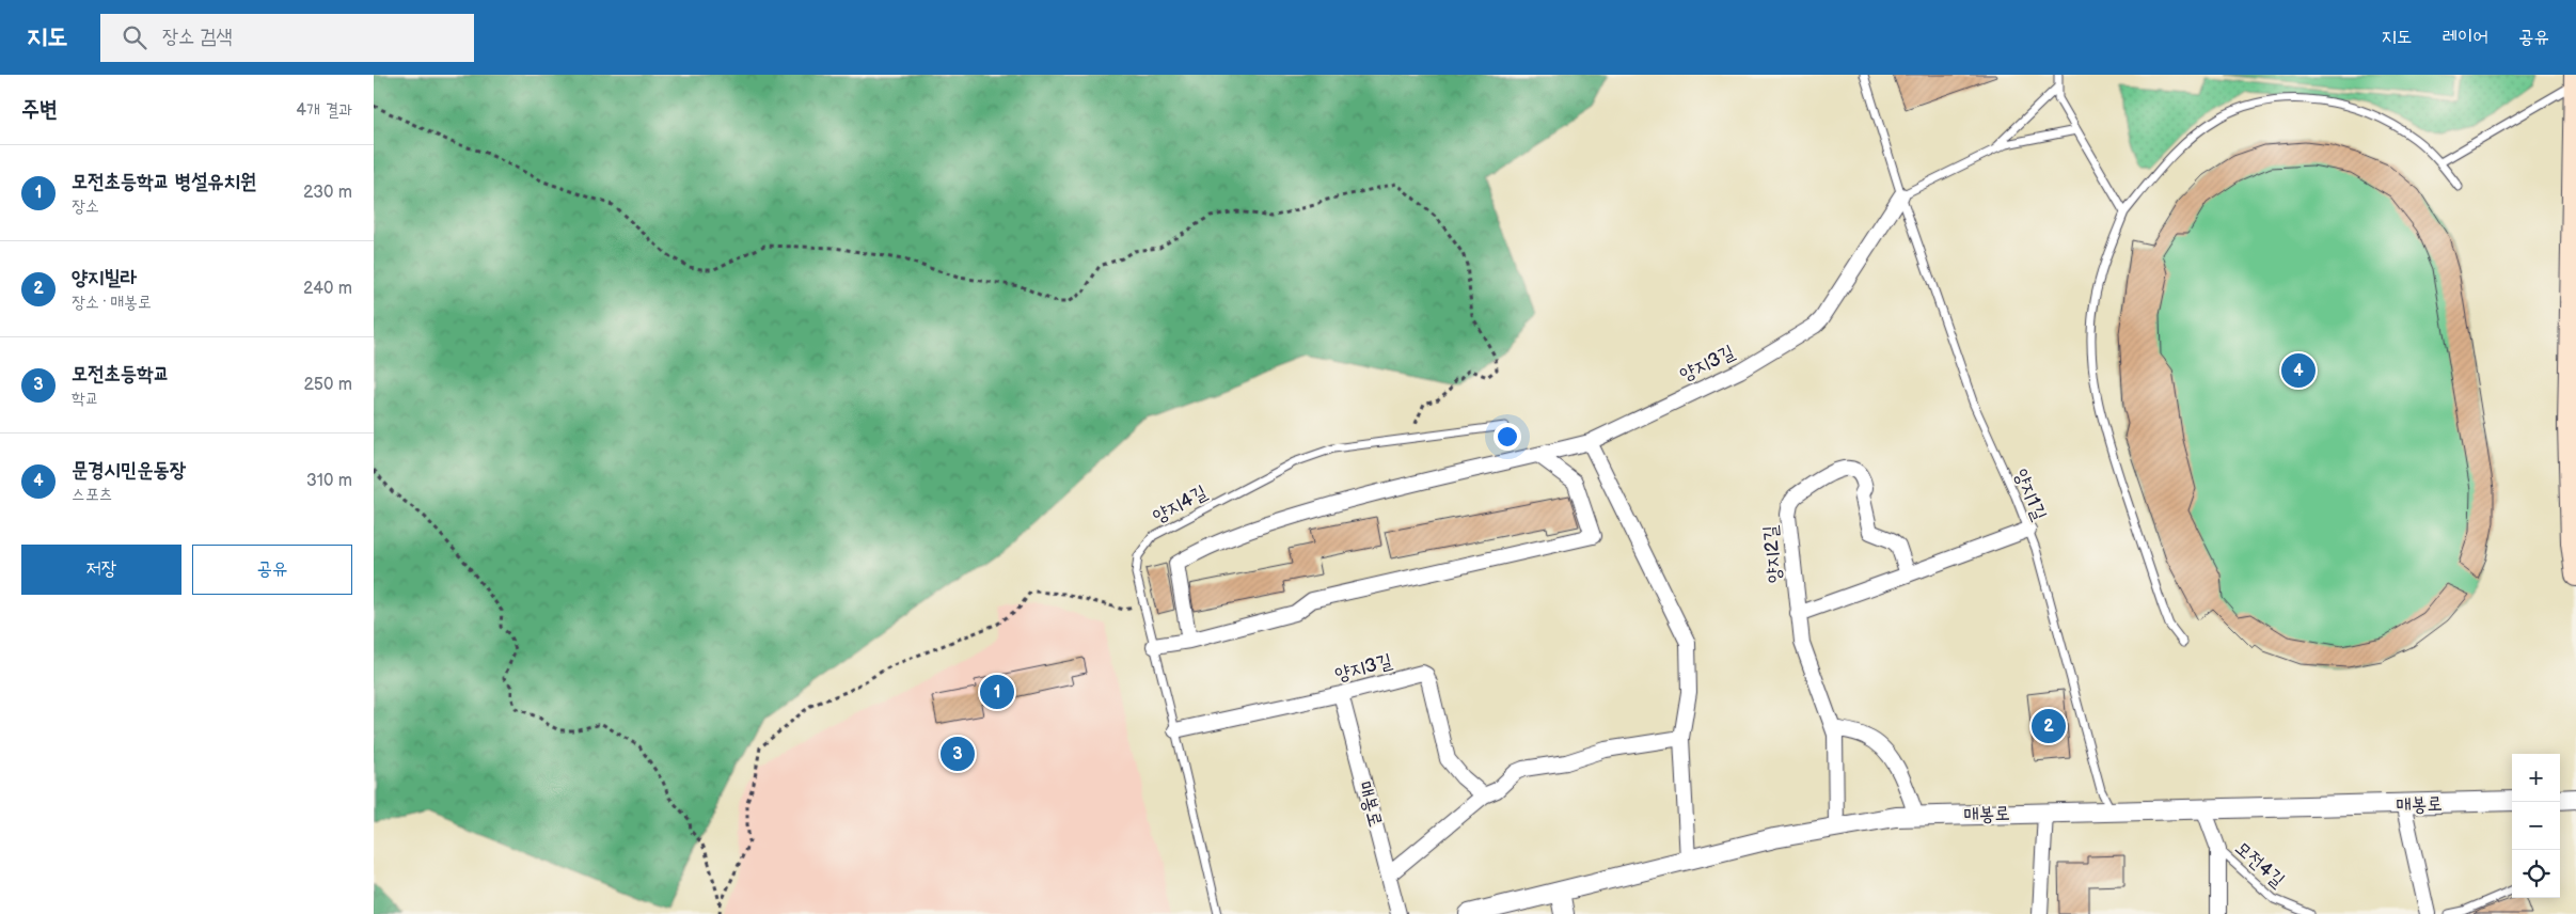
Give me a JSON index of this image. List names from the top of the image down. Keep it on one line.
{"streets":{"street":["양지3길","양지2길","매봉로"],"lane":["양지1길","양지4길","모전4길"]},"crossings":[["양지3길","양지1길"],["양지3길","양지4길"],["양지3길","매봉로"],["양지1길","매봉로"],["양지2길","매봉로"]],"page":{"header":"지도","search":"장소 검색","nav":["지도","레이어","공유"],"heading":["주변","4개 결과"],"list":[{"mark":"1","name":"모전초등학교 병설유치원","note":"장소","value":"230 m"},{"mark":"2","name":"양지빌라","note":"장소 · 매봉로","value":"240 m"},{"mark":"3","name":"모전초등학교","note":"학교","value":"250 m"},{"mark":"4","name":"문경시민운동장","note":"스포츠","value":"310 m"}],"pins":["4","1","2","3"],"buttons":["저장","공유"],"map_buttons":["+","−"]}}
